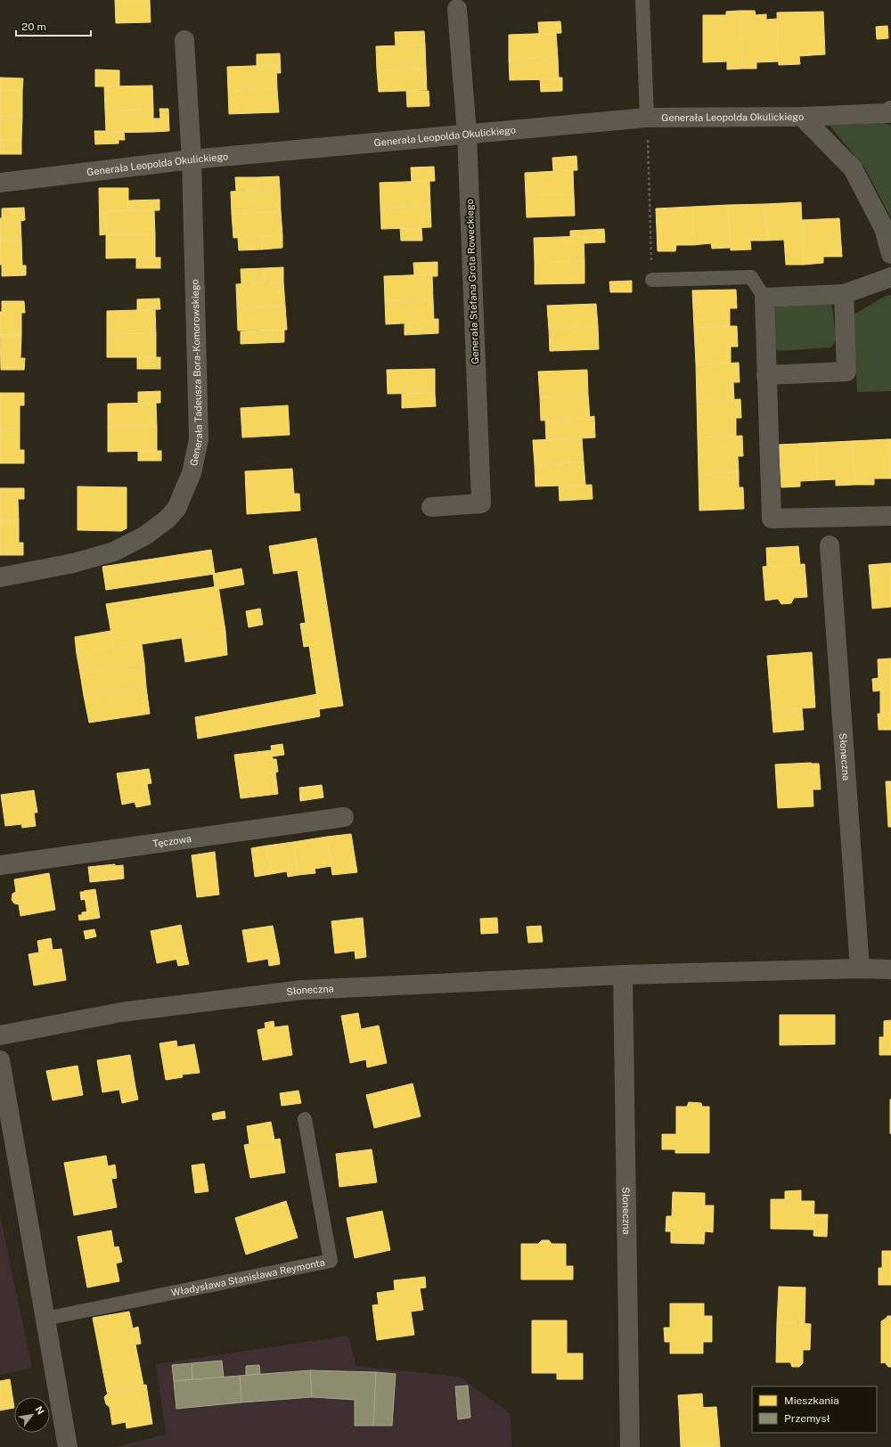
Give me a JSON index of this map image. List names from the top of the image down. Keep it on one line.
{"streets":{"street":["Generała Leopolda Okulickiego","Generała Stefana Grota Roweckiego","Generała Tadeusza Bora-Komorowskiego","Słoneczna","Tęczowa"],"lane":["Władysława Stanisława Reymonta"]},"crossings":[["Generała Leopolda Okulickiego","Generała Stefana Grota Roweckiego"],["Generała Leopolda Okulickiego","Generała Tadeusza Bora-Komorowskiego"]],"legend":["Mieszkania","Przemysł"],"scale_bar":"20 m","north":"top right"}
